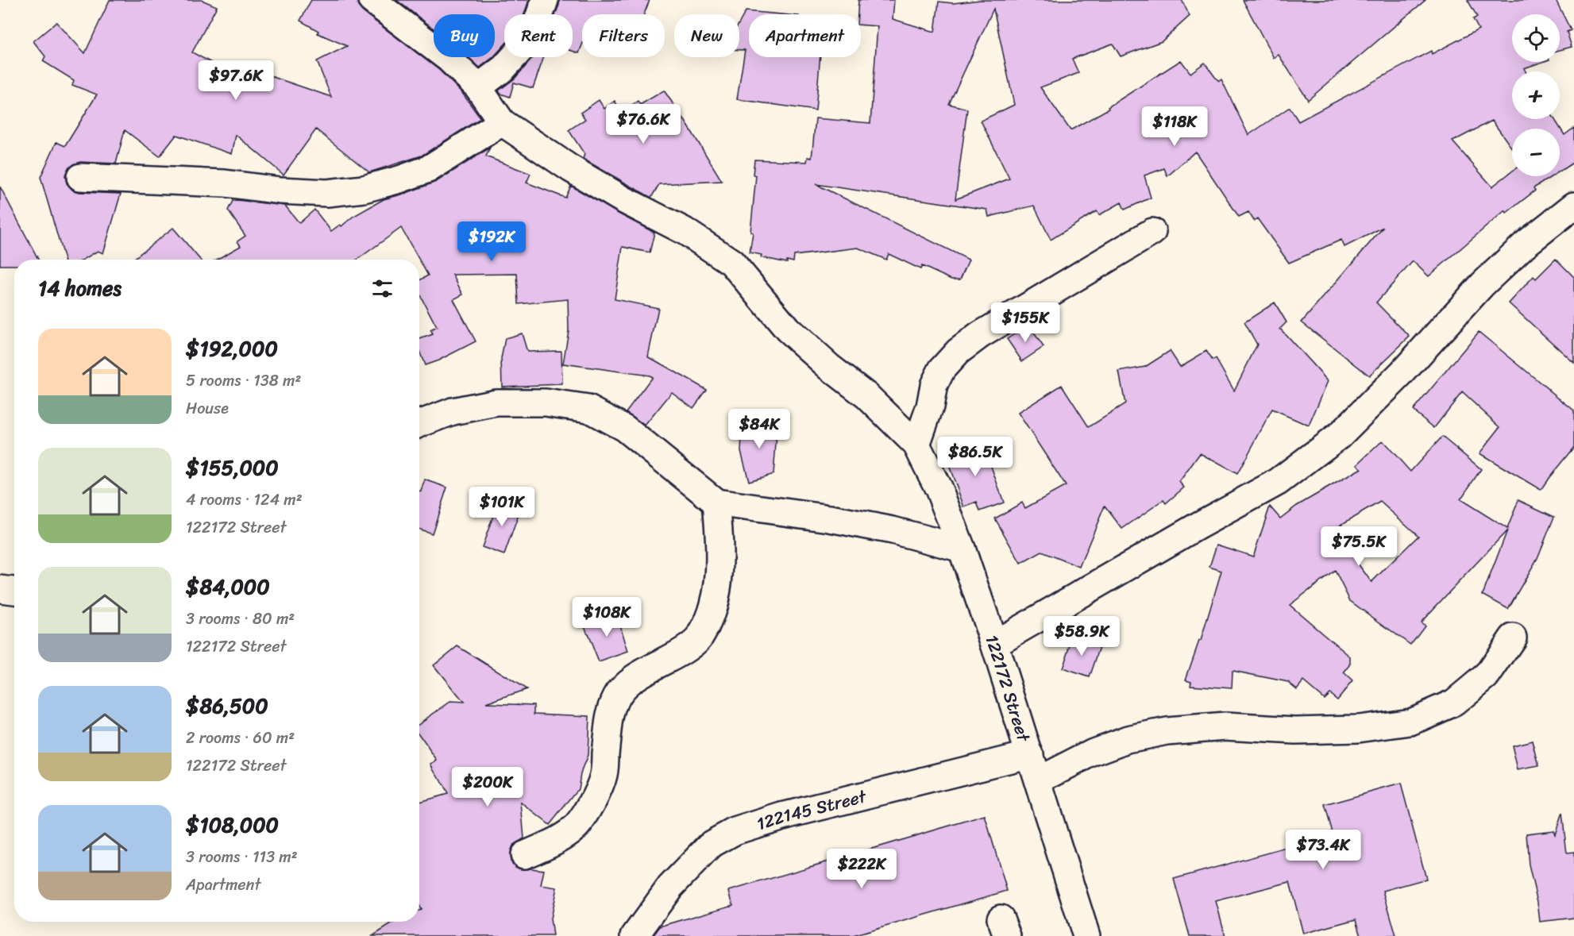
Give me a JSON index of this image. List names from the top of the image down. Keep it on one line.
{"streets":{"street":["122172 Street","122145 Street"]},"crossings":[["122172 Street","122145 Street"]],"page":{"map_buttons":["+","−"],"chip":["Buy","Rent","Filters","New","Apartment"],"price":["$97.6K","$76.6K","$118K","$192K","$155K","$84K","$86.5K","$101K","$75.5K","$108K","$58.9K","$200K","$73.4K","$222K"],"heading":"14 homes","list":[{"name":"$192,000","note":"5 rooms · 138 m² · House"},{"name":"$155,000","note":"4 rooms · 124 m² · 122172 Street"},{"name":"$84,000","note":"3 rooms · 80 m² · 122172 Street"},{"name":"$86,500","note":"2 rooms · 60 m² · 122172 Street"},{"name":"$108,000","note":"3 rooms · 113 m² · Apartment"}]}}
